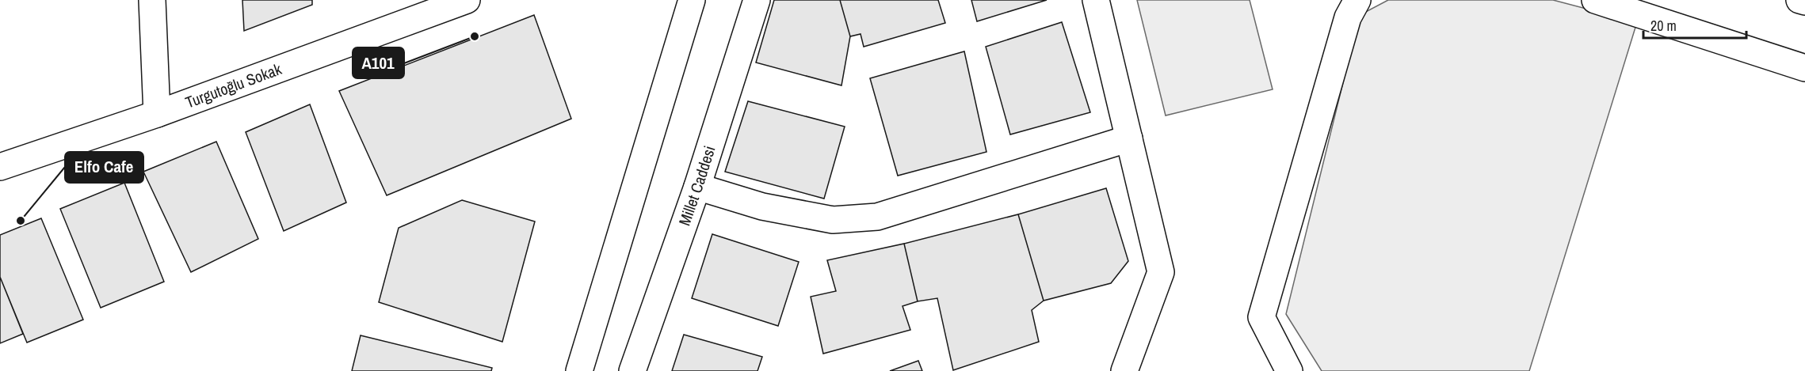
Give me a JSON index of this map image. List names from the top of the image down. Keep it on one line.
{"streets":{"street":["Turgutoğlu Sokak","Millet Caddesi"]},"places":["A101","Elfo Cafe"],"scale_bar":"20 m"}
